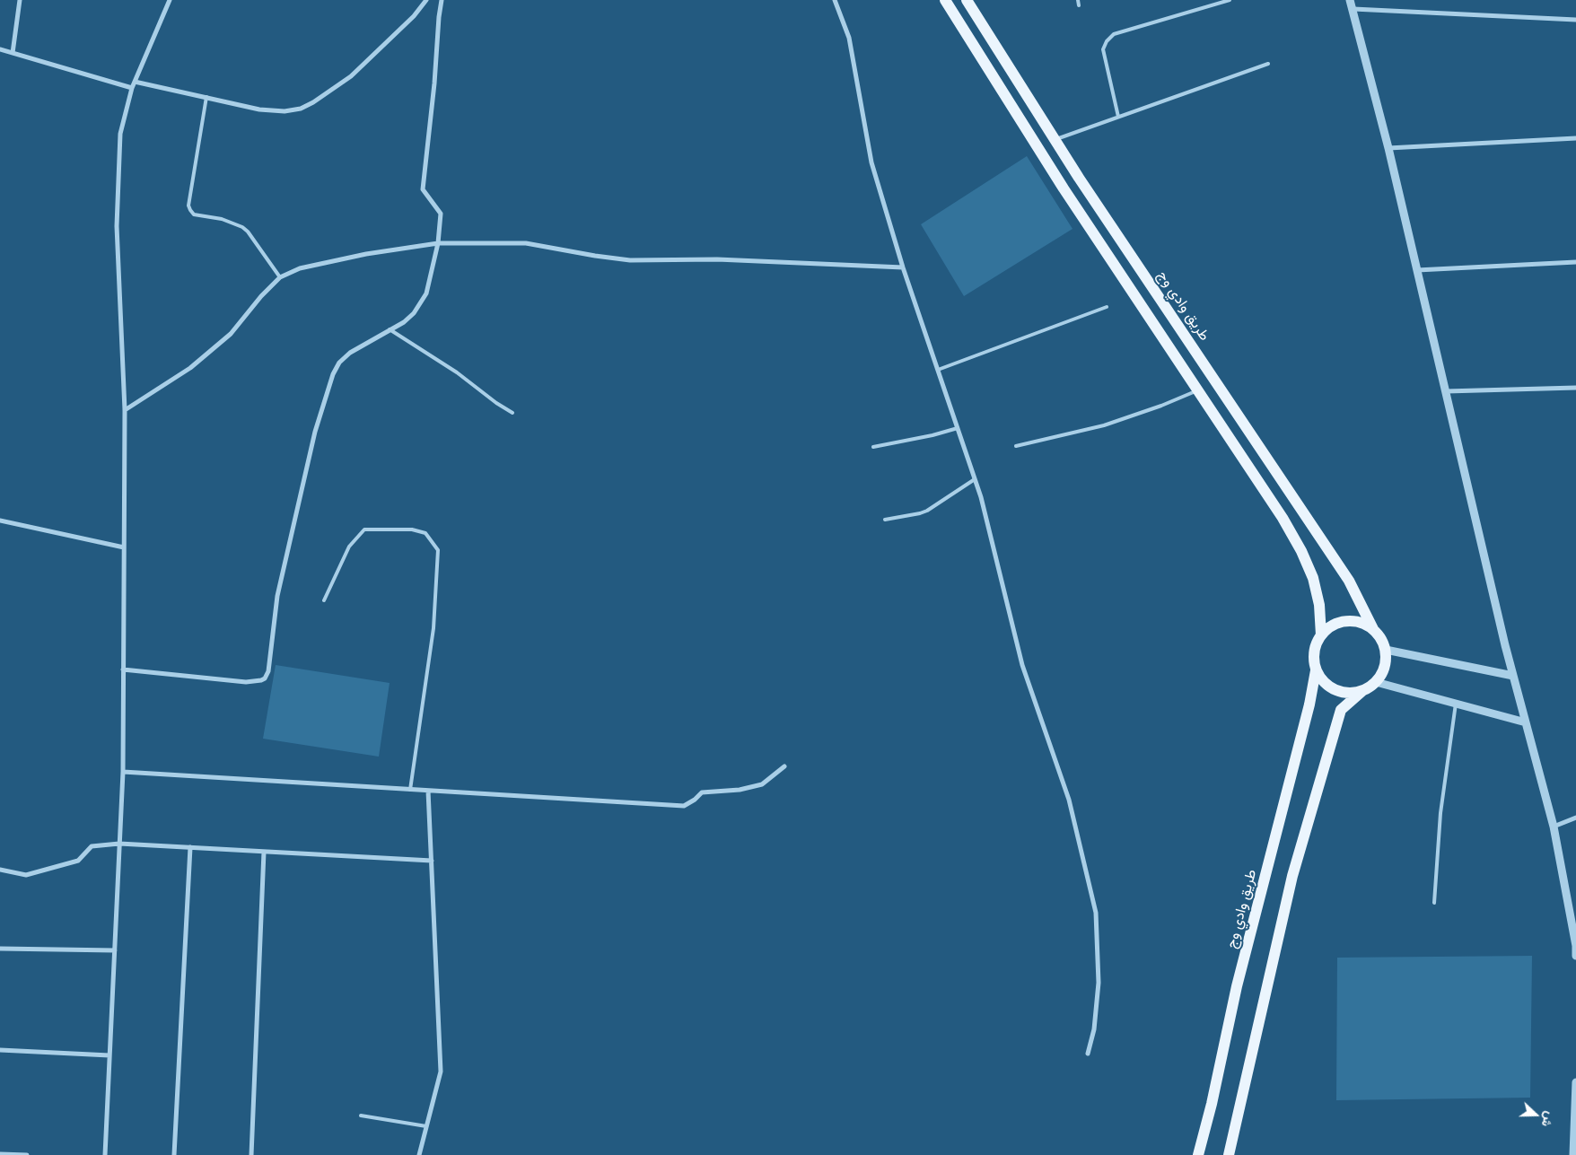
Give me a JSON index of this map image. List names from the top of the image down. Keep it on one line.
{"streets":{"main road":["طريق وادي وج"]},"north":"right"}
